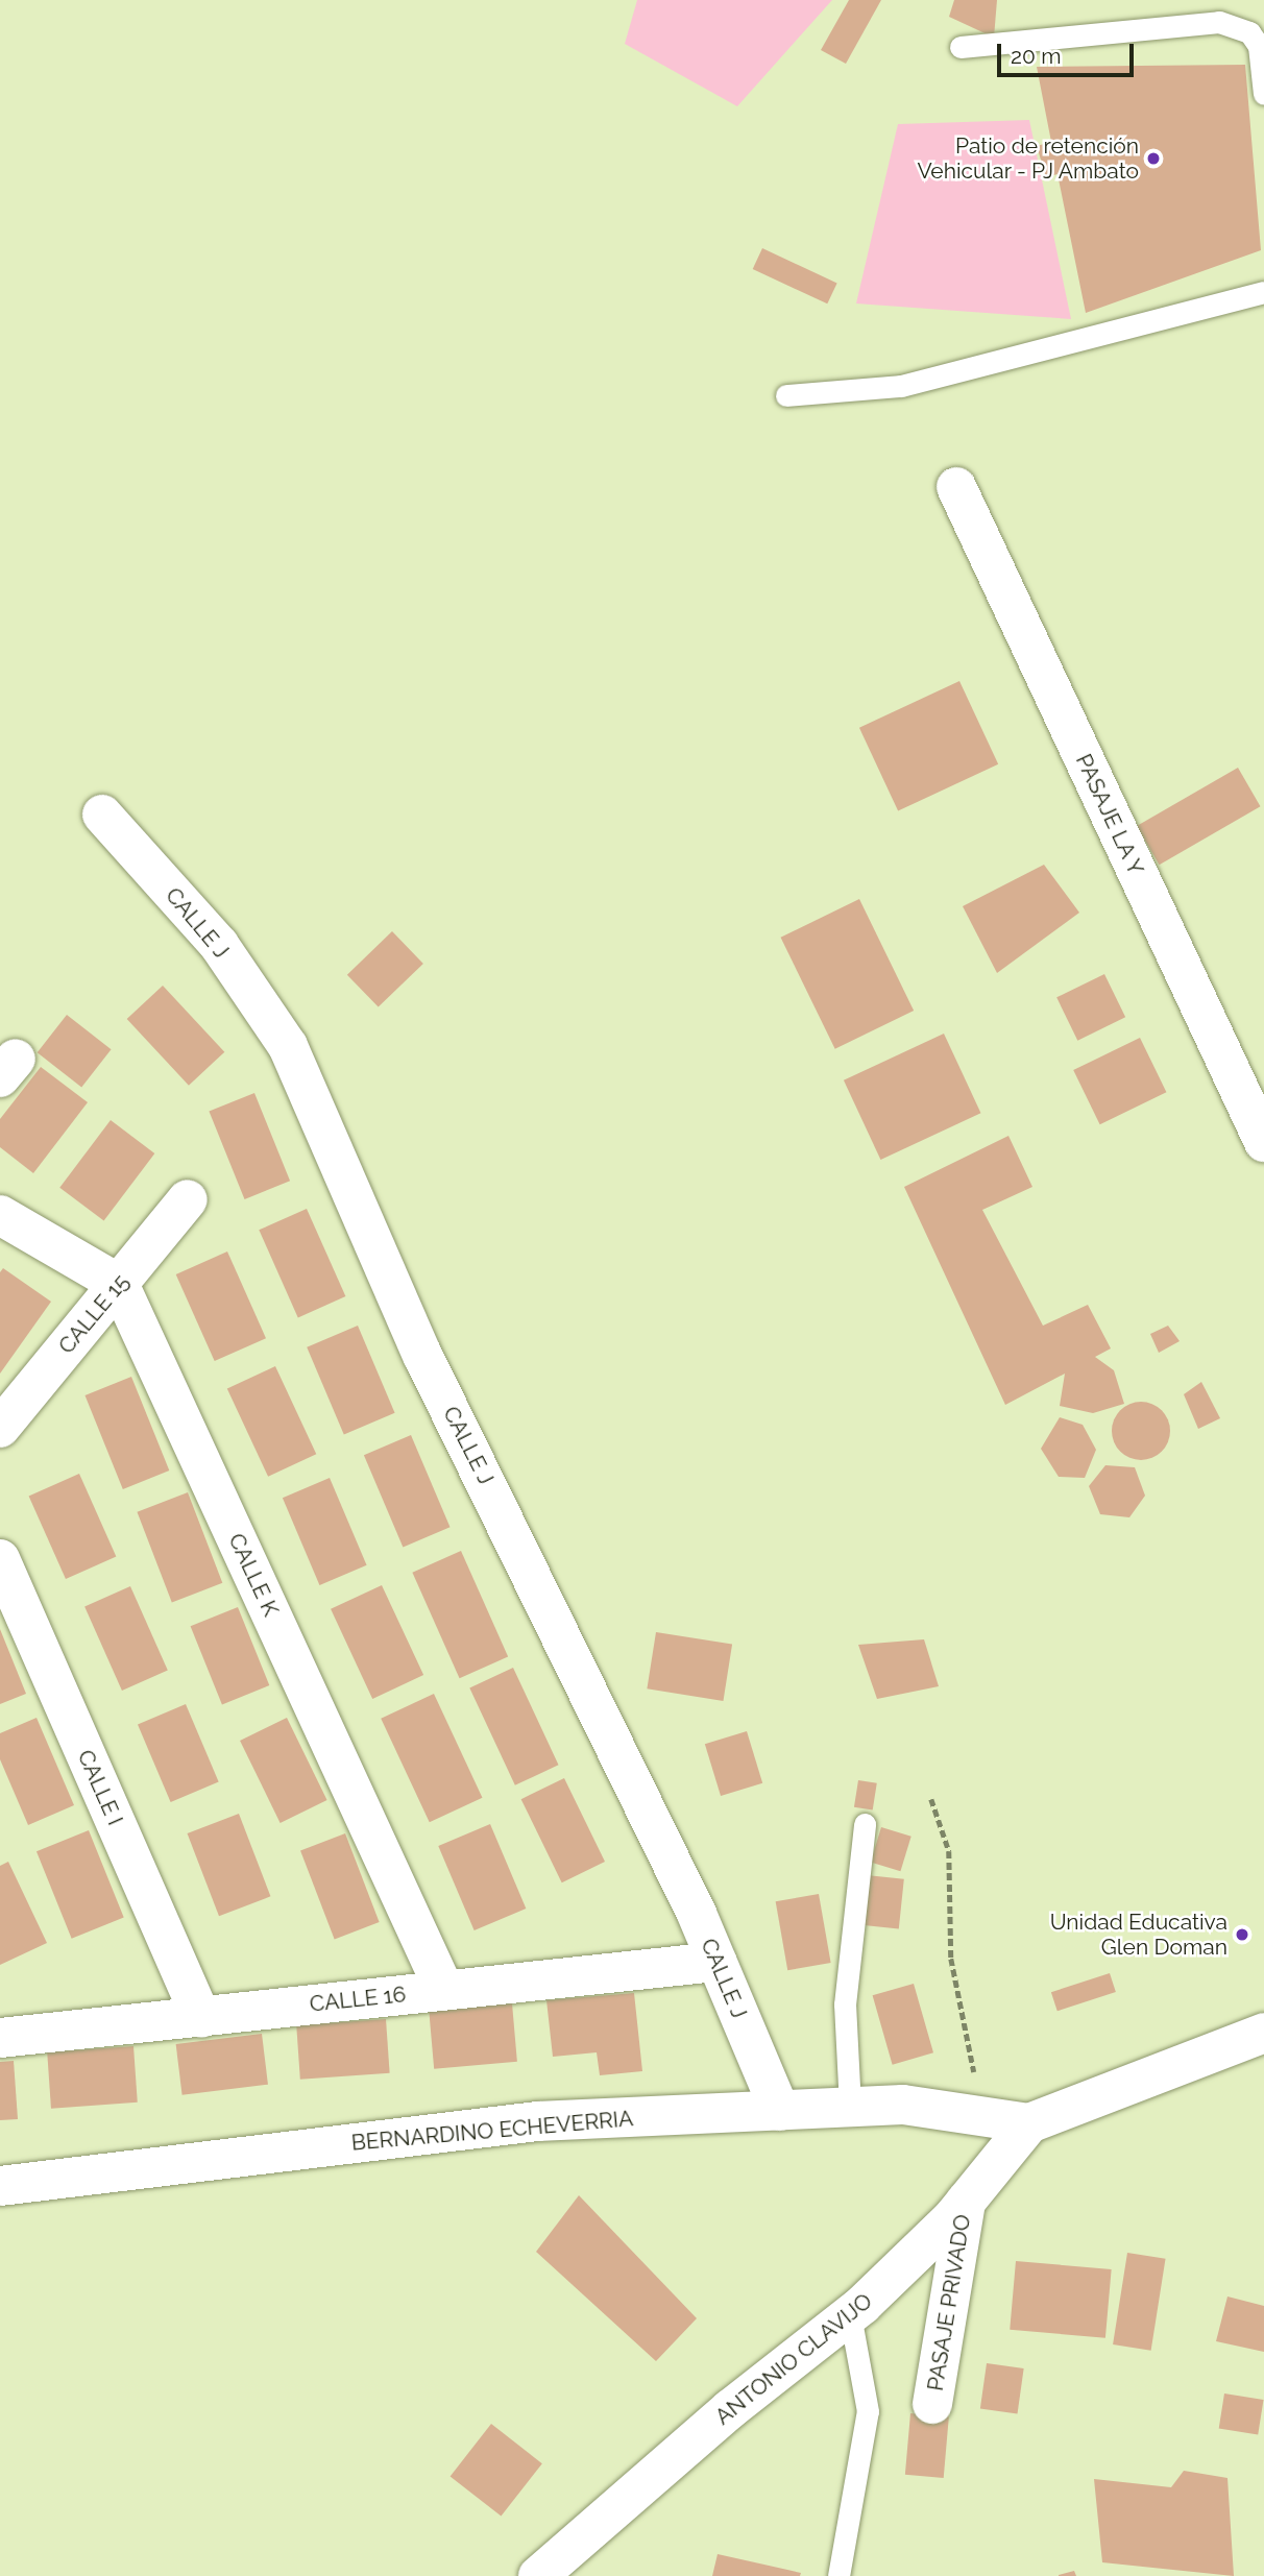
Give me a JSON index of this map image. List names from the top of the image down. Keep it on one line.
{"streets":{"street":["PASAJE LA Y","CALLE J","CALLE 15","CALLE K","CALLE I","CALLE 16","BERNARDINO ECHEVERRIA","PASAJE PRIVADO","ANTONIO CLAVIJO"]},"crossings":[["CALLE J","CALLE 16"],["CALLE J","BERNARDINO ECHEVERRIA"],["CALLE 15","CALLE K"],["CALLE K","CALLE 16"],["CALLE I","CALLE 16"],["BERNARDINO ECHEVERRIA","ANTONIO CLAVIJO"],["PASAJE PRIVADO","ANTONIO CLAVIJO"]],"places":["Patio de retención Vehicular - PJ Ambato","Unidad Educativa Glen Doman"],"scale_bar":"20 m"}
